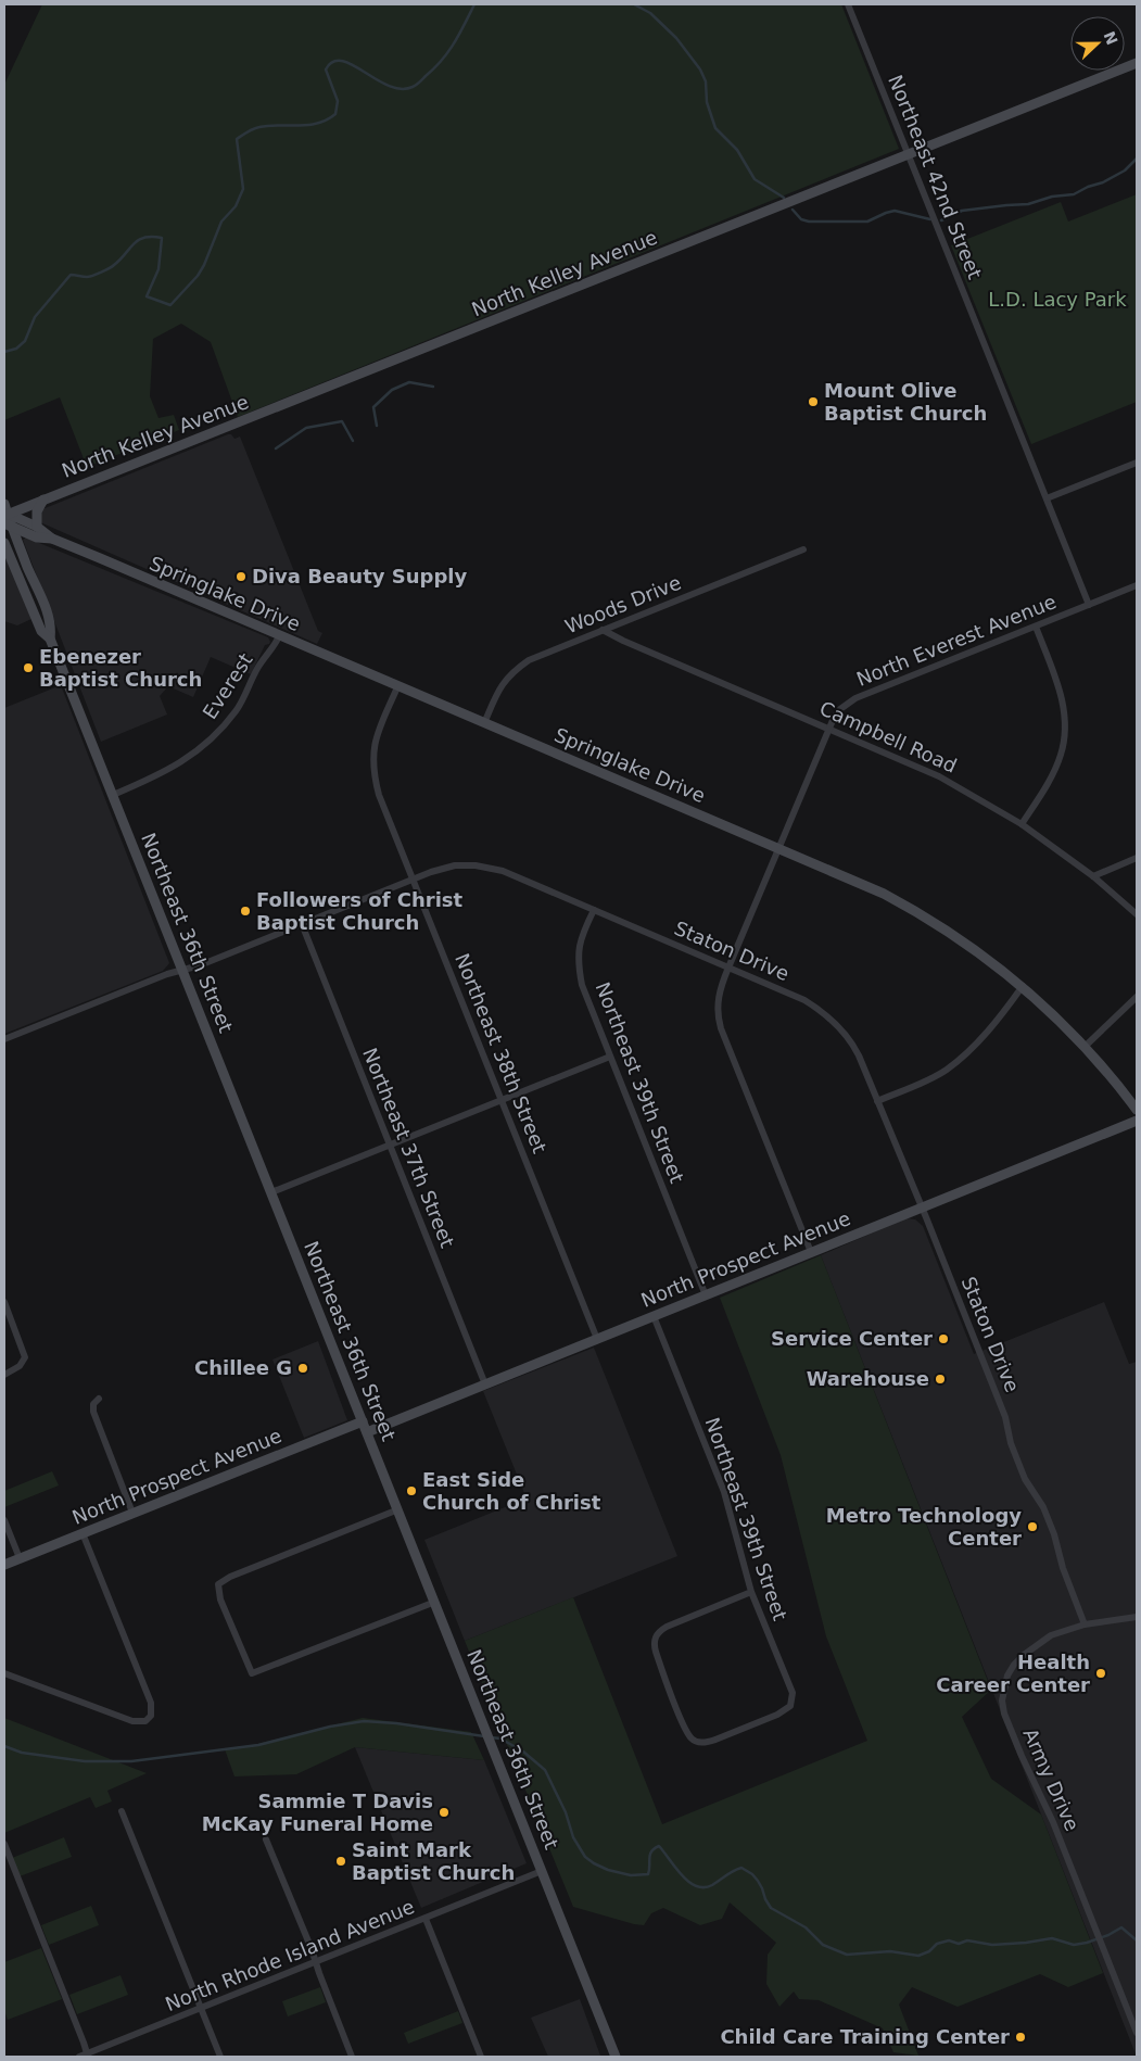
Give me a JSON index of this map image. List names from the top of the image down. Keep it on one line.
{"streets":{"street":["Northeast 42nd Street","North Kelley Avenue","Springlake Drive","Woods Drive","North Everest Avenue","Everest","Campbell Road","Northeast 36th Street","Staton Drive","Northeast 38th Street","Northeast 39th Street","Northeast 37th Street","North Prospect Avenue","Army Drive","North Rhode Island Avenue"]},"crossings":[["Northeast 42nd Street","North Kelley Avenue"],["Northeast 42nd Street","North Everest Avenue"],["North Kelley Avenue","Springlake Drive"],["North Kelley Avenue","Northeast 36th Street"],["Springlake Drive","Woods Drive"],["Springlake Drive","North Everest Avenue"],["Springlake Drive","Everest"],["Springlake Drive","Northeast 36th Street"],["Springlake Drive","Northeast 38th Street"],["Woods Drive","Campbell Road"],["North Everest Avenue","Campbell Road"],["North Everest Avenue","Staton Drive"],["North Everest Avenue","North Prospect Avenue"],["Everest","Northeast 36th Street"],["Northeast 36th Street","Staton Drive"],["Northeast 36th Street","North Prospect Avenue"],["Northeast 36th Street","North Rhode Island Avenue"],["Staton Drive","Northeast 38th Street"],["Staton Drive","Northeast 39th Street"],["Staton Drive","Northeast 37th Street"],["Staton Drive","North Prospect Avenue"],["Staton Drive","Army Drive"],["Northeast 38th Street","North Prospect Avenue"],["Northeast 39th Street","North Prospect Avenue"],["Northeast 37th Street","North Prospect Avenue"]],"parks":["L.D. Lacy Park"],"places":["Mount Olive Baptist Church","Diva Beauty Supply","Ebenezer Baptist Church","Followers of Christ Baptist Church","Service Center","Chillee G","Warehouse","East Side Church of Christ","Metro Technology Center","Health Career Center","Sammie T Davis McKay Funeral Home","Saint Mark Baptist Church","Child Care Training Center"],"north":"right"}
